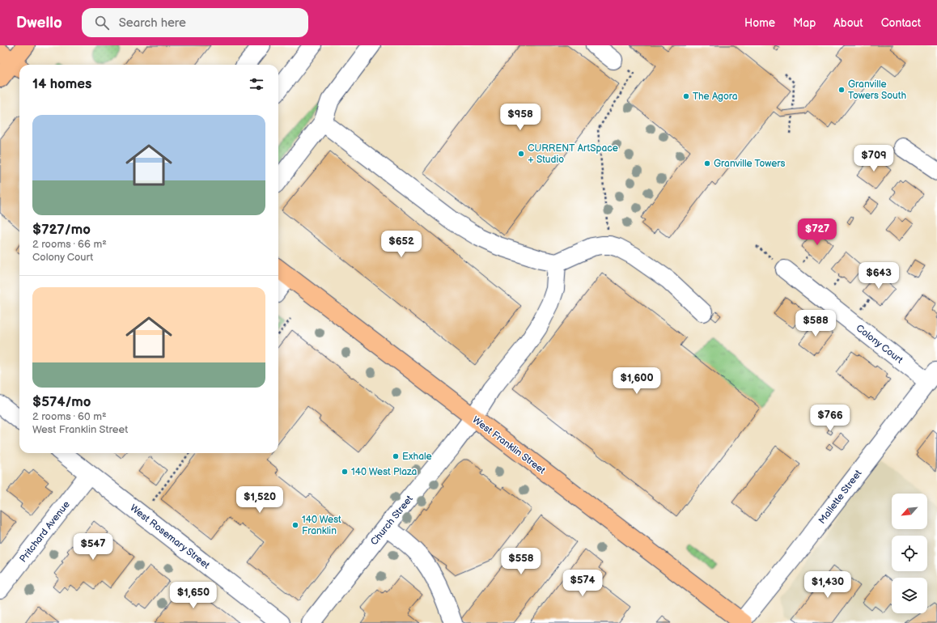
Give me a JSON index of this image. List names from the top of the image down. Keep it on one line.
{"streets":{"main road":["West Franklin Street"],"street":["Colony Court","Mallette Street","Church Street","Pritchard Avenue","West Rosemary Street"]},"crossings":[["Colony Court","Mallette Street"],["West Franklin Street","Mallette Street"],["West Franklin Street","Church Street"],["Pritchard Avenue","West Rosemary Street"]],"places":["Granville Towers South","The Agora","CURRENT ArtSpace + Studio","Granville Towers","Exhale","140 West Plaza","140 West Franklin"],"north":"bottom left","page":{"header":"Dwello","search":"Search here","nav":["Home","Map","About","Contact"],"heading":"14 homes","price":["$958","$709","$727","$652","$643","$588","$1,600","$766","$1,520","$547","$558","$574","$1,430","$1,650"],"list":[{"name":"$727/mo","note":"2 rooms · 66 m² · Colony Court"},{"name":"$574/mo","note":"2 rooms · 60 m² · West Franklin Street"}]}}
